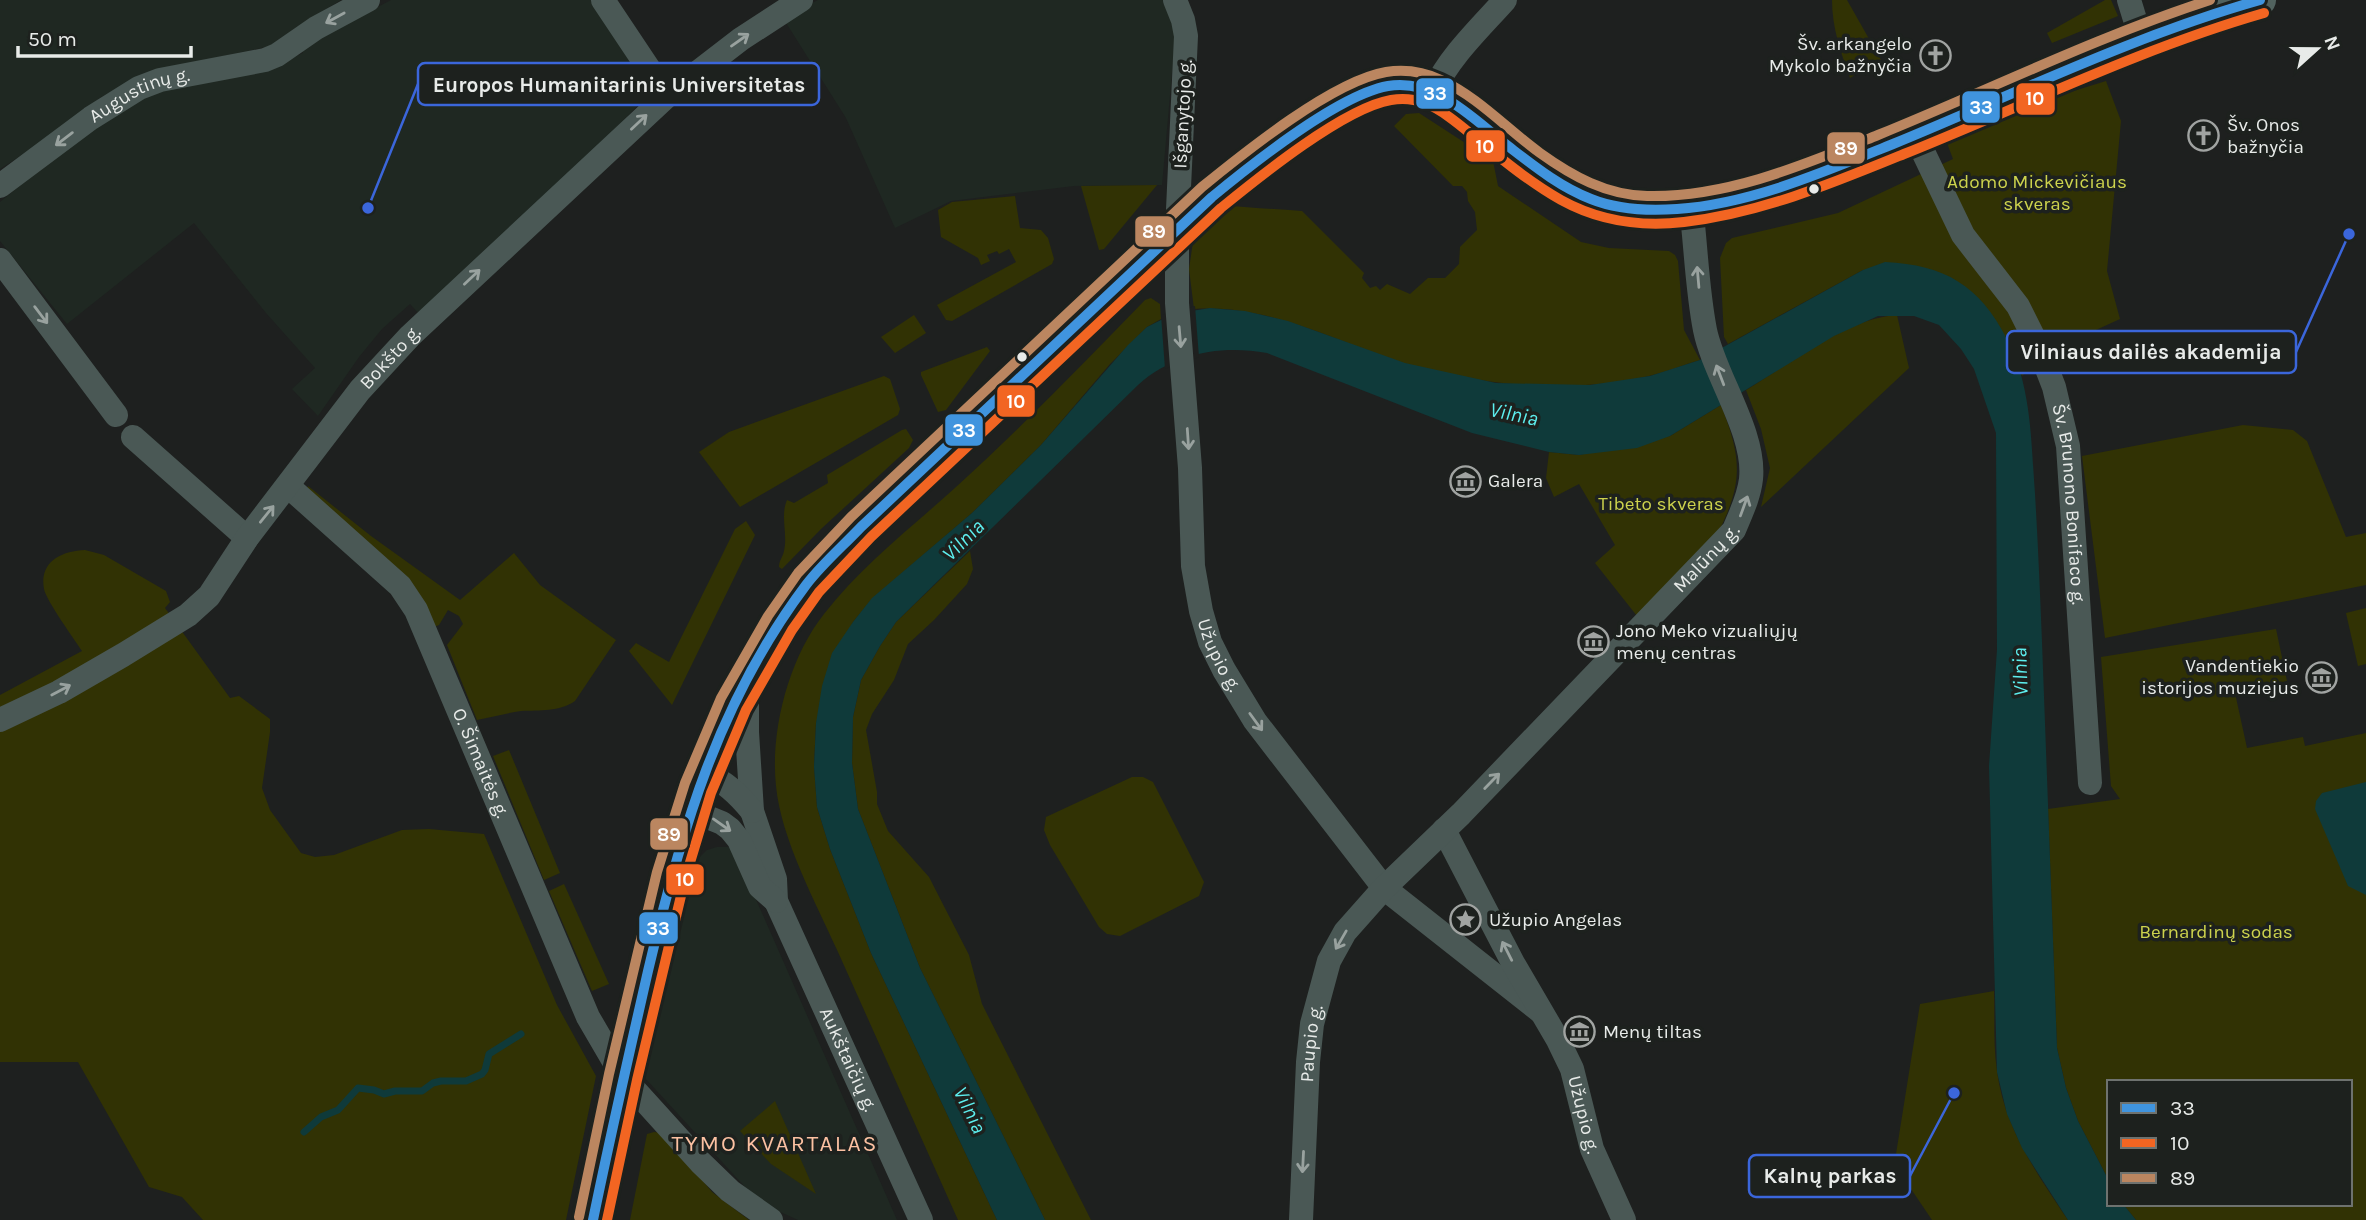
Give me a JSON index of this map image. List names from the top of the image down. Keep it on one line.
{"streets":{"street":["Augustinų g.","Išganytojo g.","Bokšto g.","Šv. Brunono Bonifaco g.","Malūnų g.","Užupio g.","O. Šimaitės g.","Paupio g.","Aukštaičių g."]},"crossings":[["Išganytojo g.","Užupio g."],["Bokšto g.","O. Šimaitės g."],["Malūnų g.","Užupio g."],["Užupio g.","Paupio g."]],"one_way":["Augustinų g.","Bokšto g.","Malūnų g.","Paupio g."],"districts":["TYMO KVARTALAS"],"water":["Vilnia"],"parks":["Adomo Mickevičiaus skveras","Tibeto skveras","Bernardinų sodas"],"places":{"church":["Šv. arkangelo Mykolo bažnyčia","Šv. Onos bažnyčia"],"other":["Europos Humanitarinis Universitetas","Vilniaus dailės akademija","Kalnų parkas"],"museum":["Galera","Jono Meko vizualiųjų menų centras","Vandentiekio istorijos muziejus","Menų tiltas"],"place":["Užupio Angelas"]},"lines":["transit line 33","transit line 89","transit line 10"],"legend":["33","10","89"],"scale_bar":"50 m","north":"right"}
